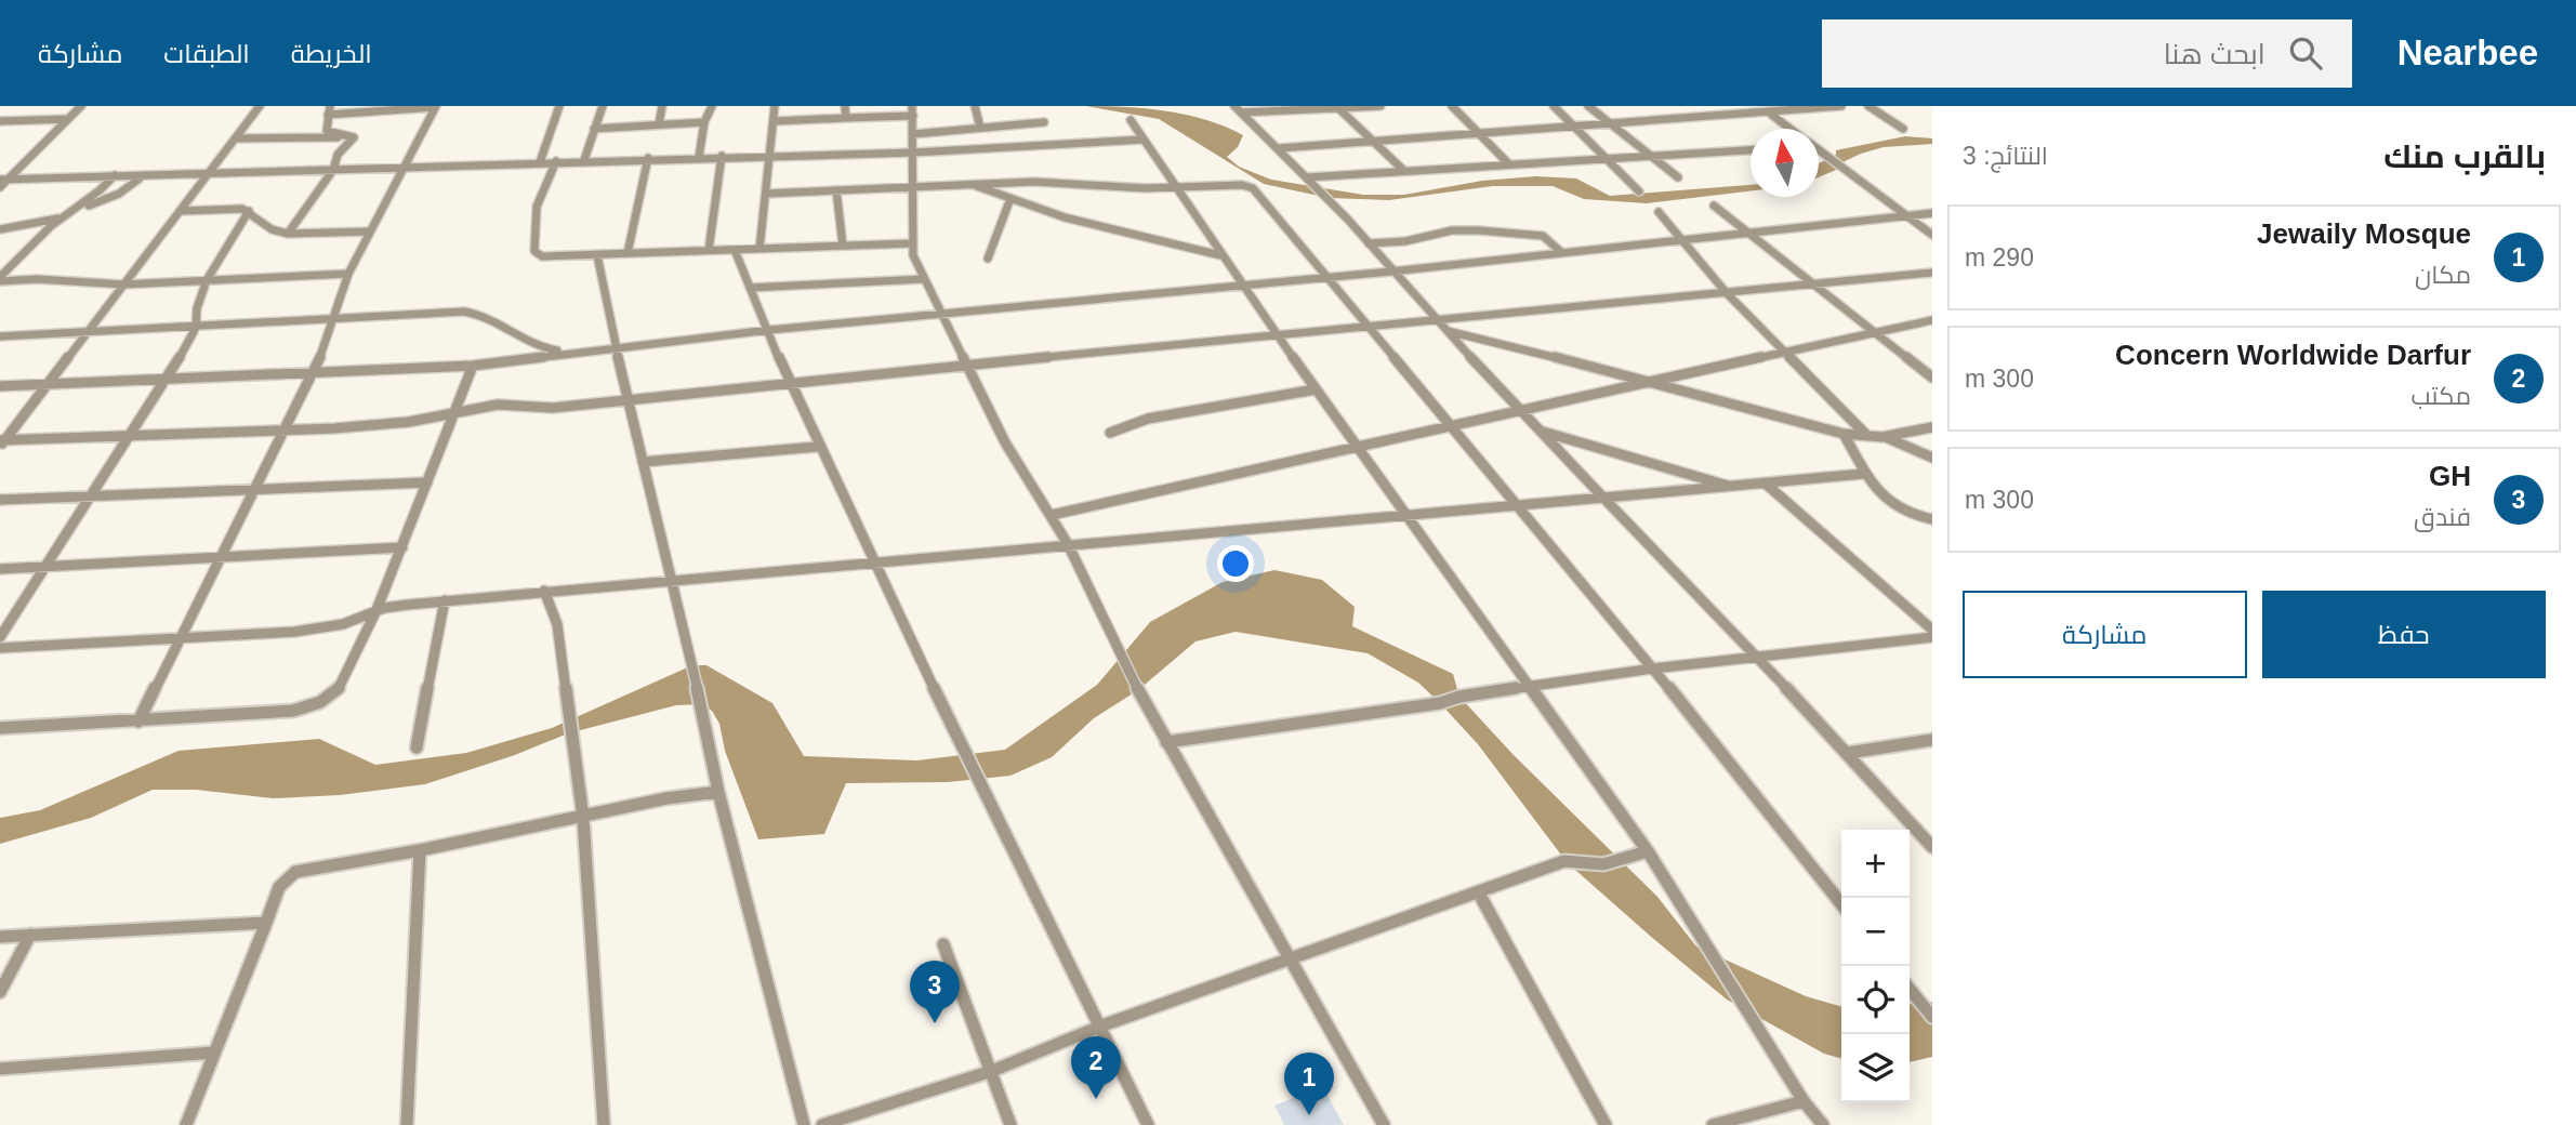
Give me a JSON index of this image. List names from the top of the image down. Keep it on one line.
{"north":"top","page":{"header":"Nearbee","search":"ابحث هنا","nav":["الخريطة","الطبقات","مشاركة"],"heading":["بالقرب منك","النتائج: 3"],"list":[{"mark":"1","name":"Jewaily Mosque","note":"مكان","value":"290 m"},{"mark":"2","name":"Concern Worldwide Darfur","note":"مكتب","value":"300 m"},{"mark":"3","name":"GH","note":"فندق","value":"300 m"}],"buttons":["حفظ","مشاركة"],"map_buttons":["+","−"],"pins":["3","2","1"]}}
